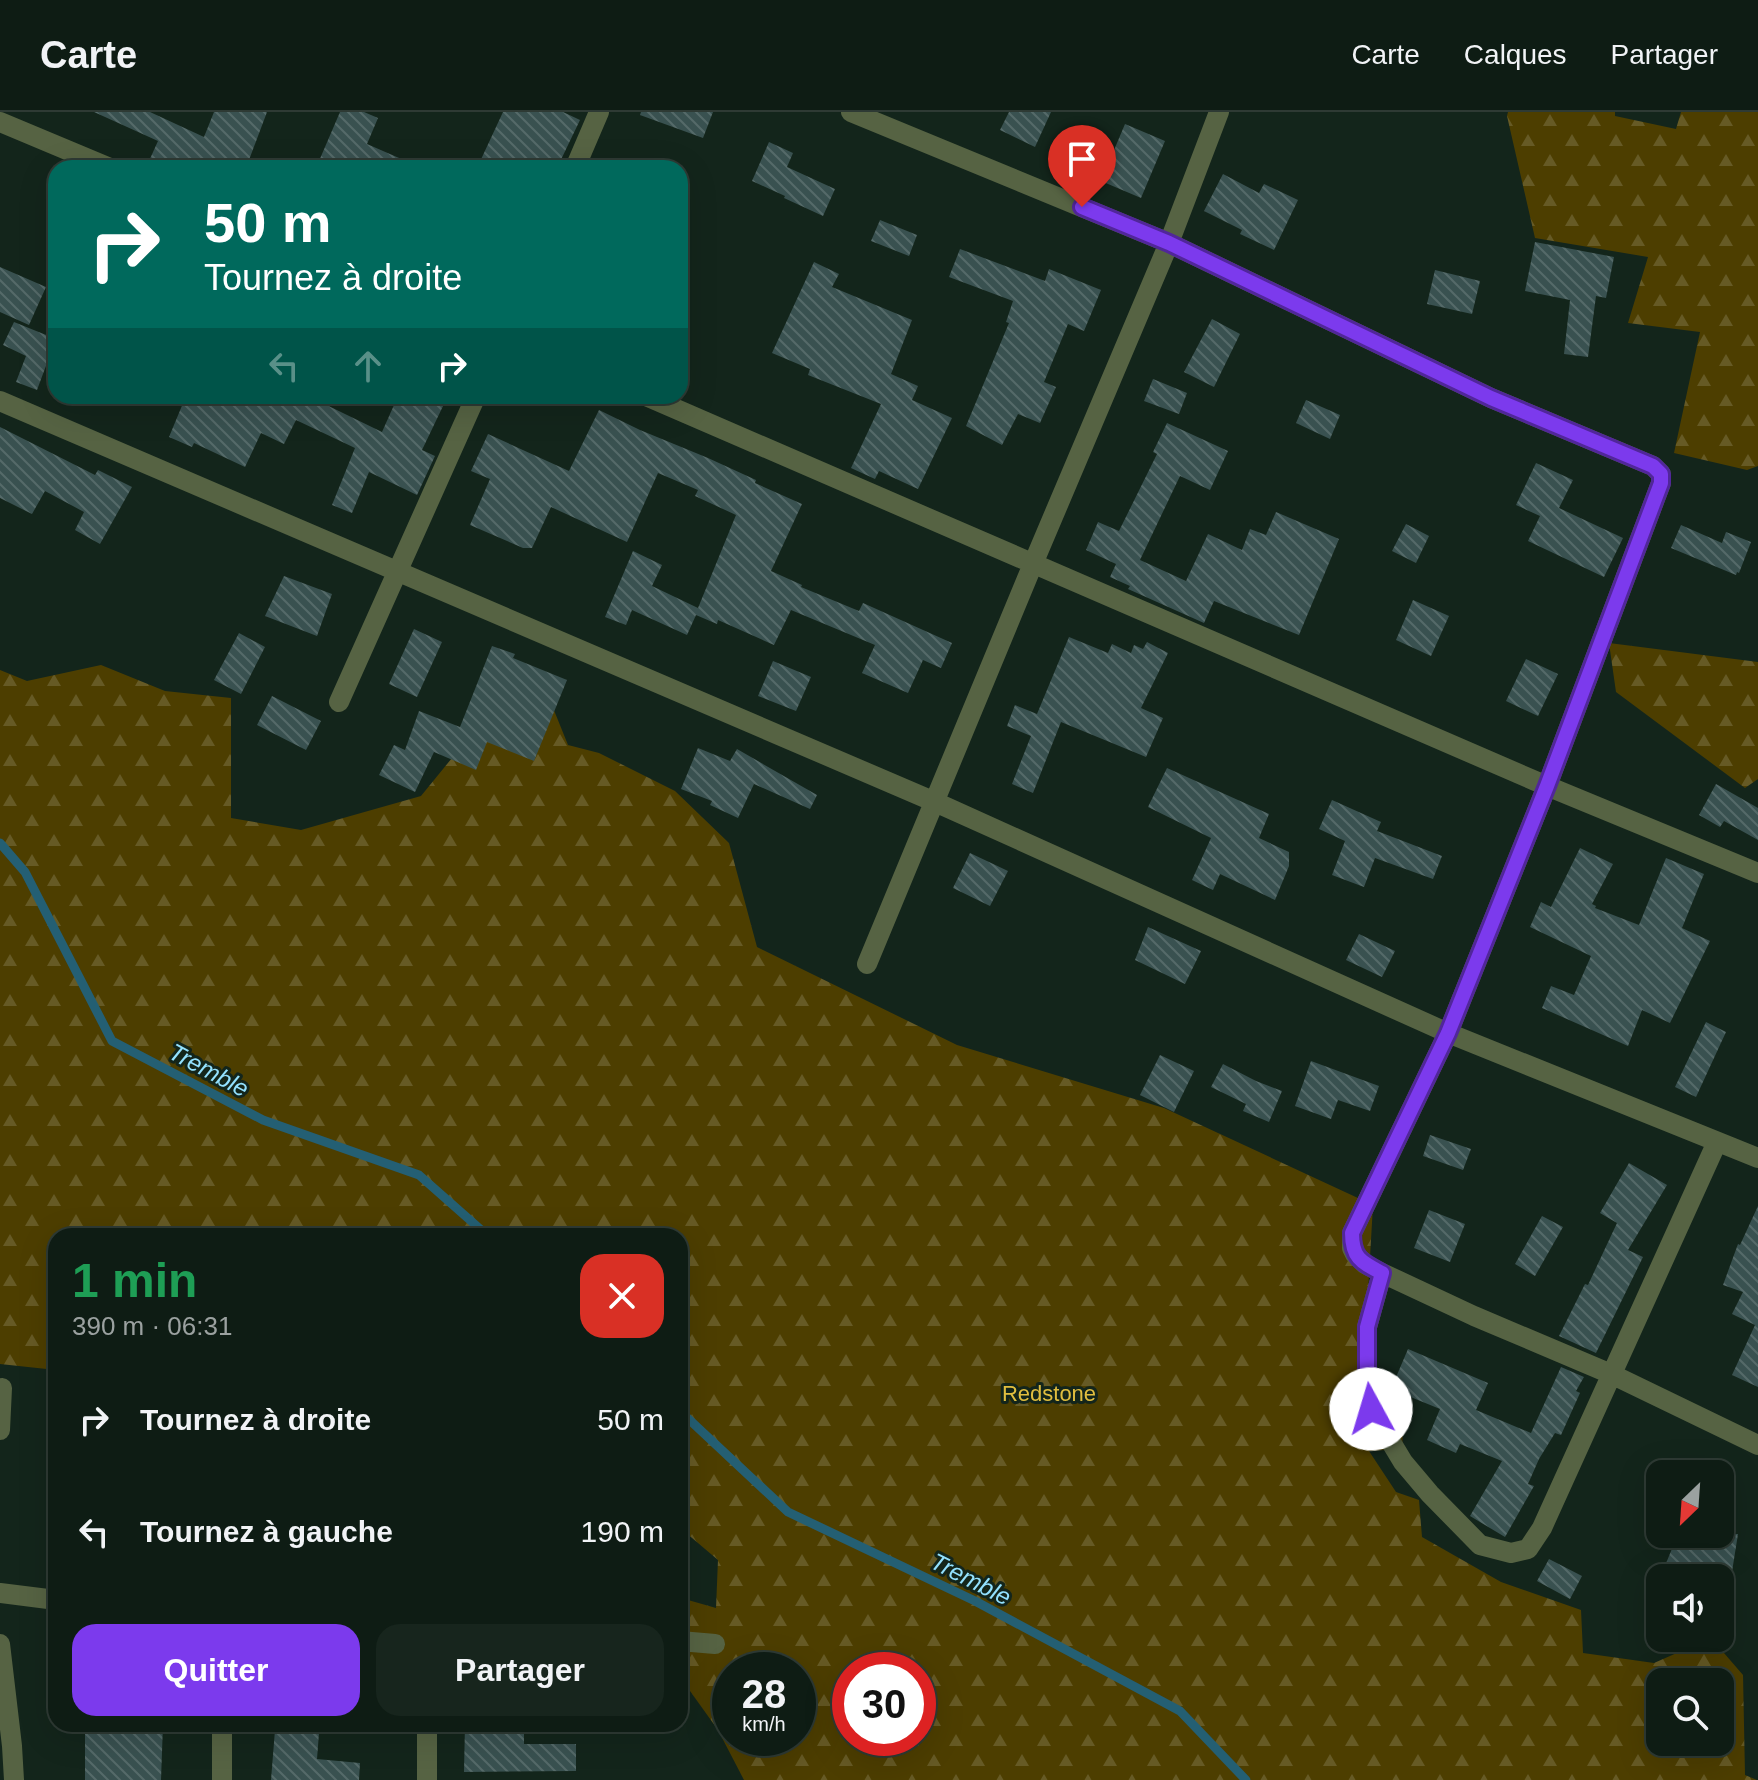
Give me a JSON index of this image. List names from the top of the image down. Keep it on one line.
{"water":["Tremble"],"parks":["Redstone"],"north":"bottom left","page":{"header":"Carte","nav":["Carte","Calques","Partager"],"turn":["50 m","Tournez à droite"],"heading":["1 min","390 m · 06:31"],"list":[{"name":"Tournez à droite","value":"50 m"},{"name":"Tournez à gauche","value":"190 m"}],"buttons":["Quitter","Partager"],"speed":"28 km/h","limit":"30"}}
